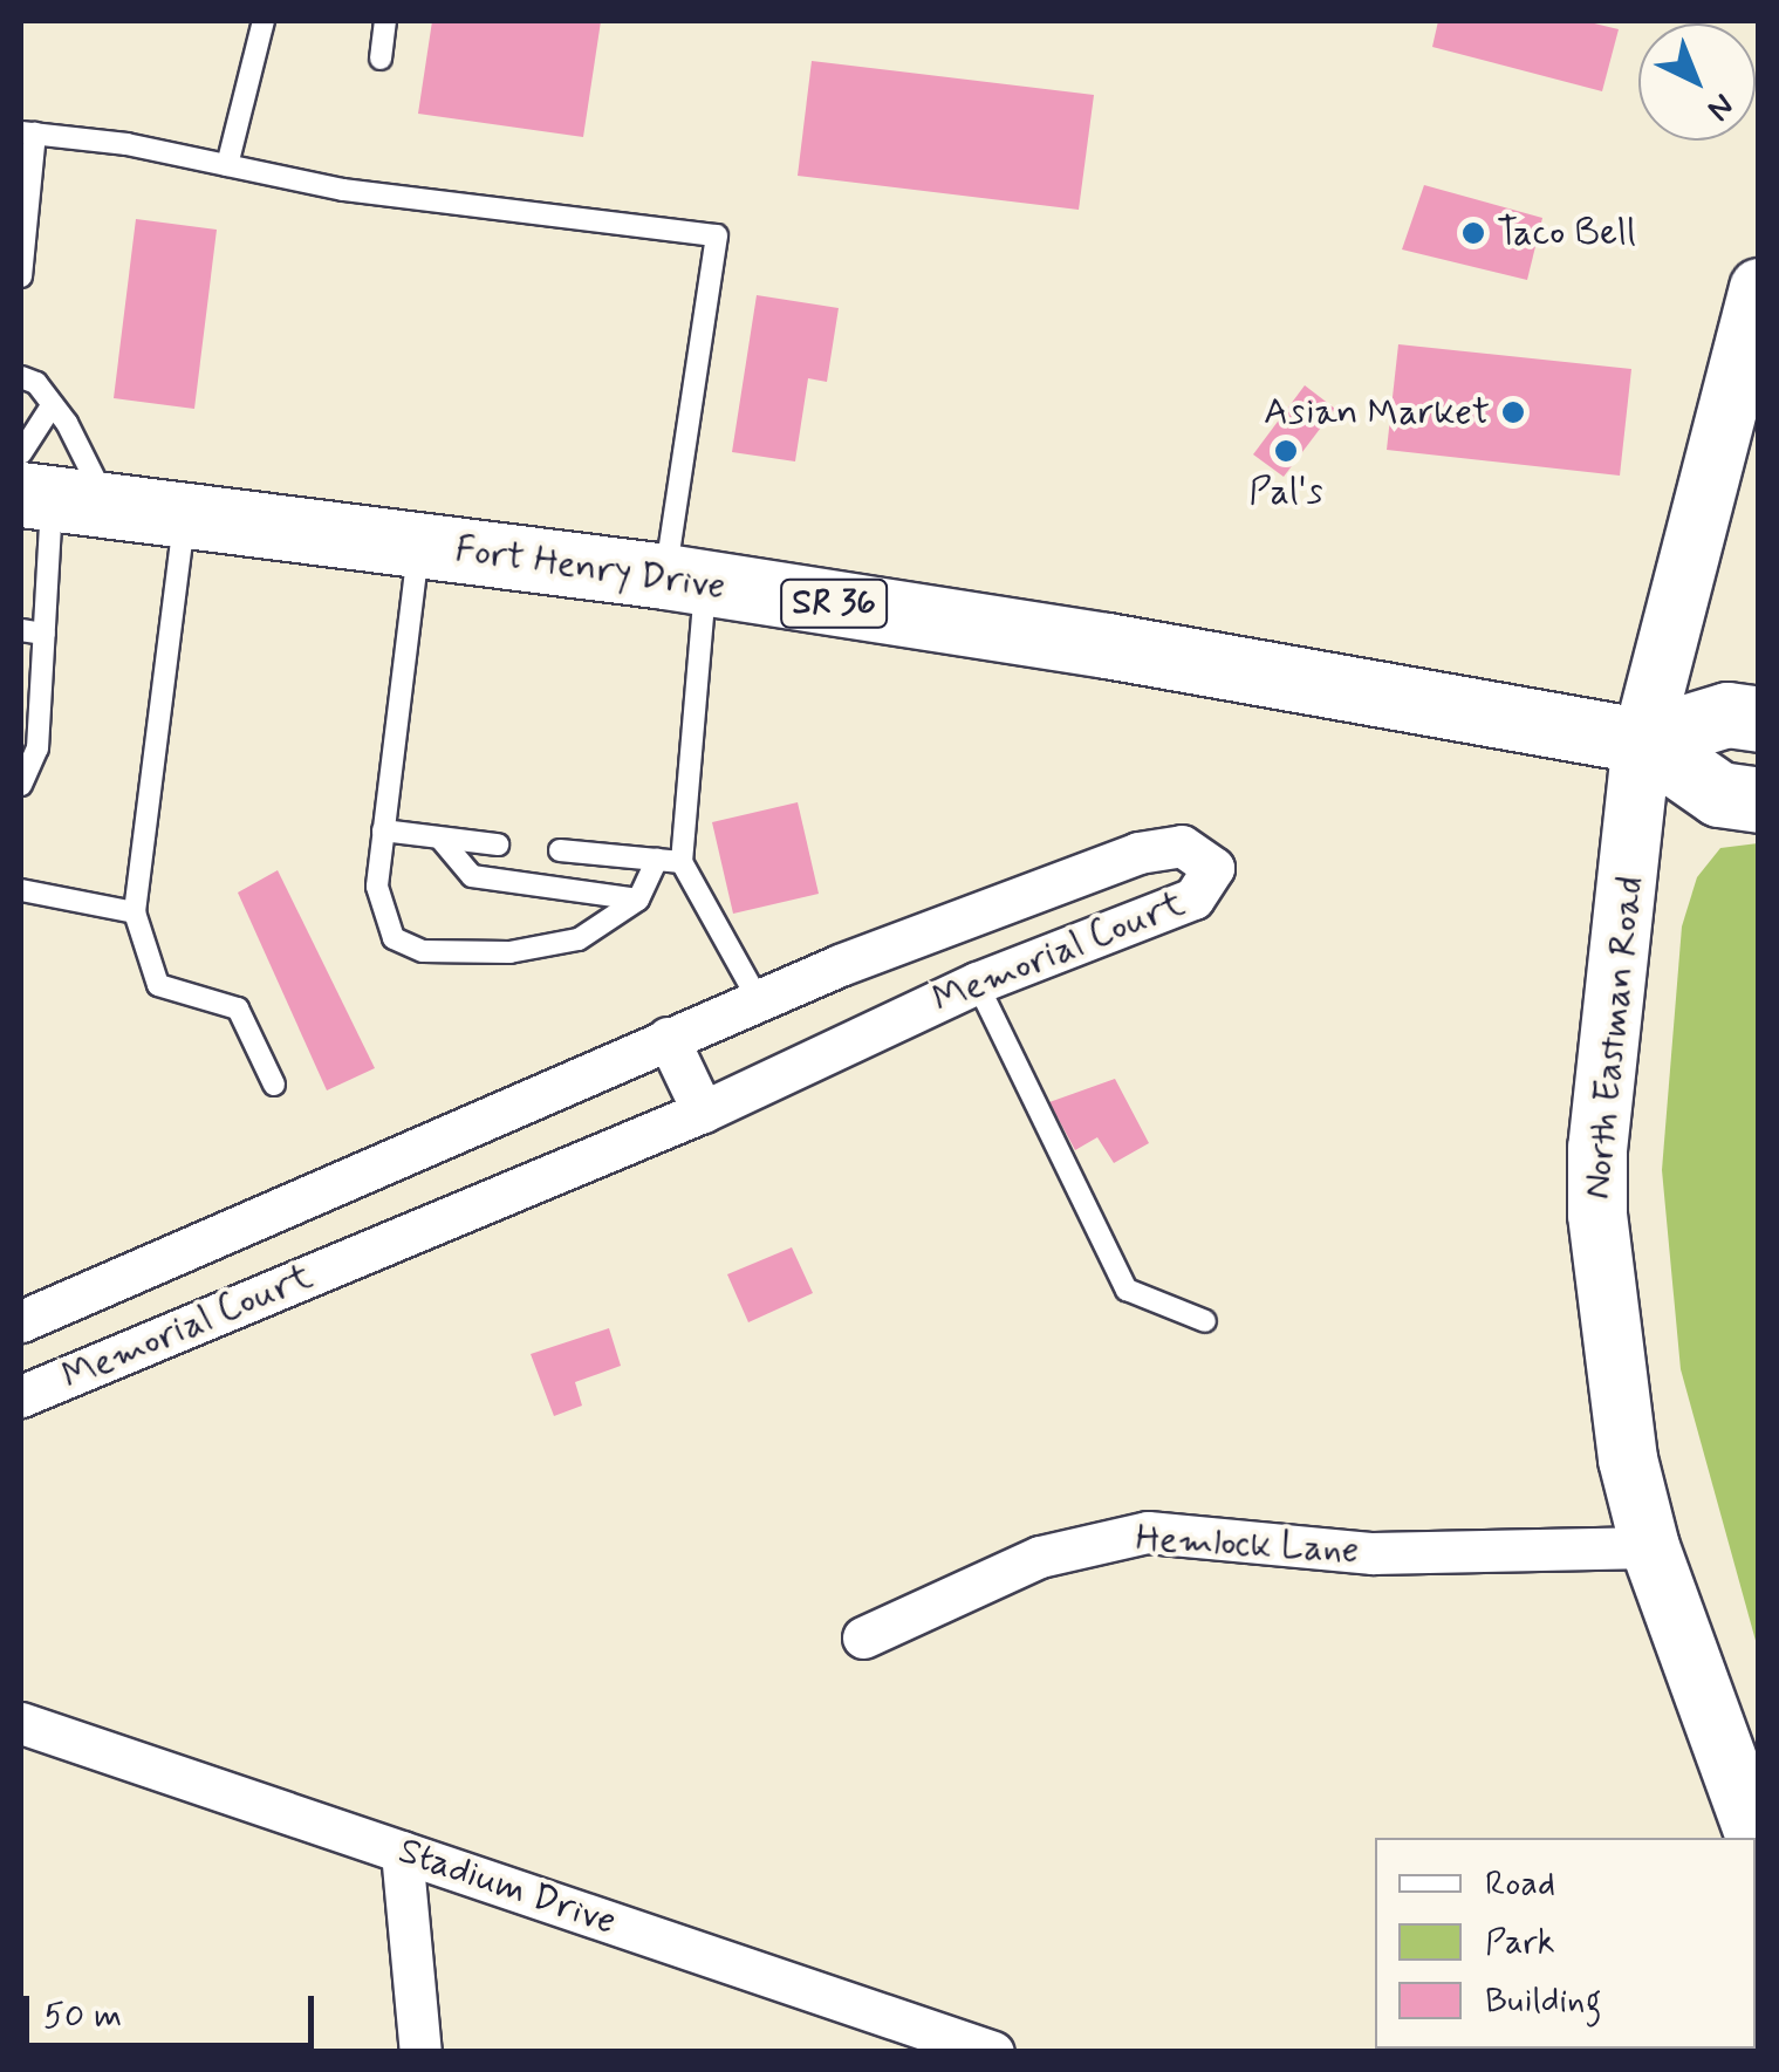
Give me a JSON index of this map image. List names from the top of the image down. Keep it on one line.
{"streets":{"main road":["Fort Henry Drive","SR 36","North Eastman Road"],"street":["Memorial Court","Hemlock Lane","Stadium Drive"]},"crossings":[["Fort Henry Drive","North Eastman Road"],["North Eastman Road","Hemlock Lane"]],"places":["Taco Bell","Asian Market","Pal's"],"legend":["Road","Park","Building"],"scale_bar":"50 m","north":"bottom right"}
